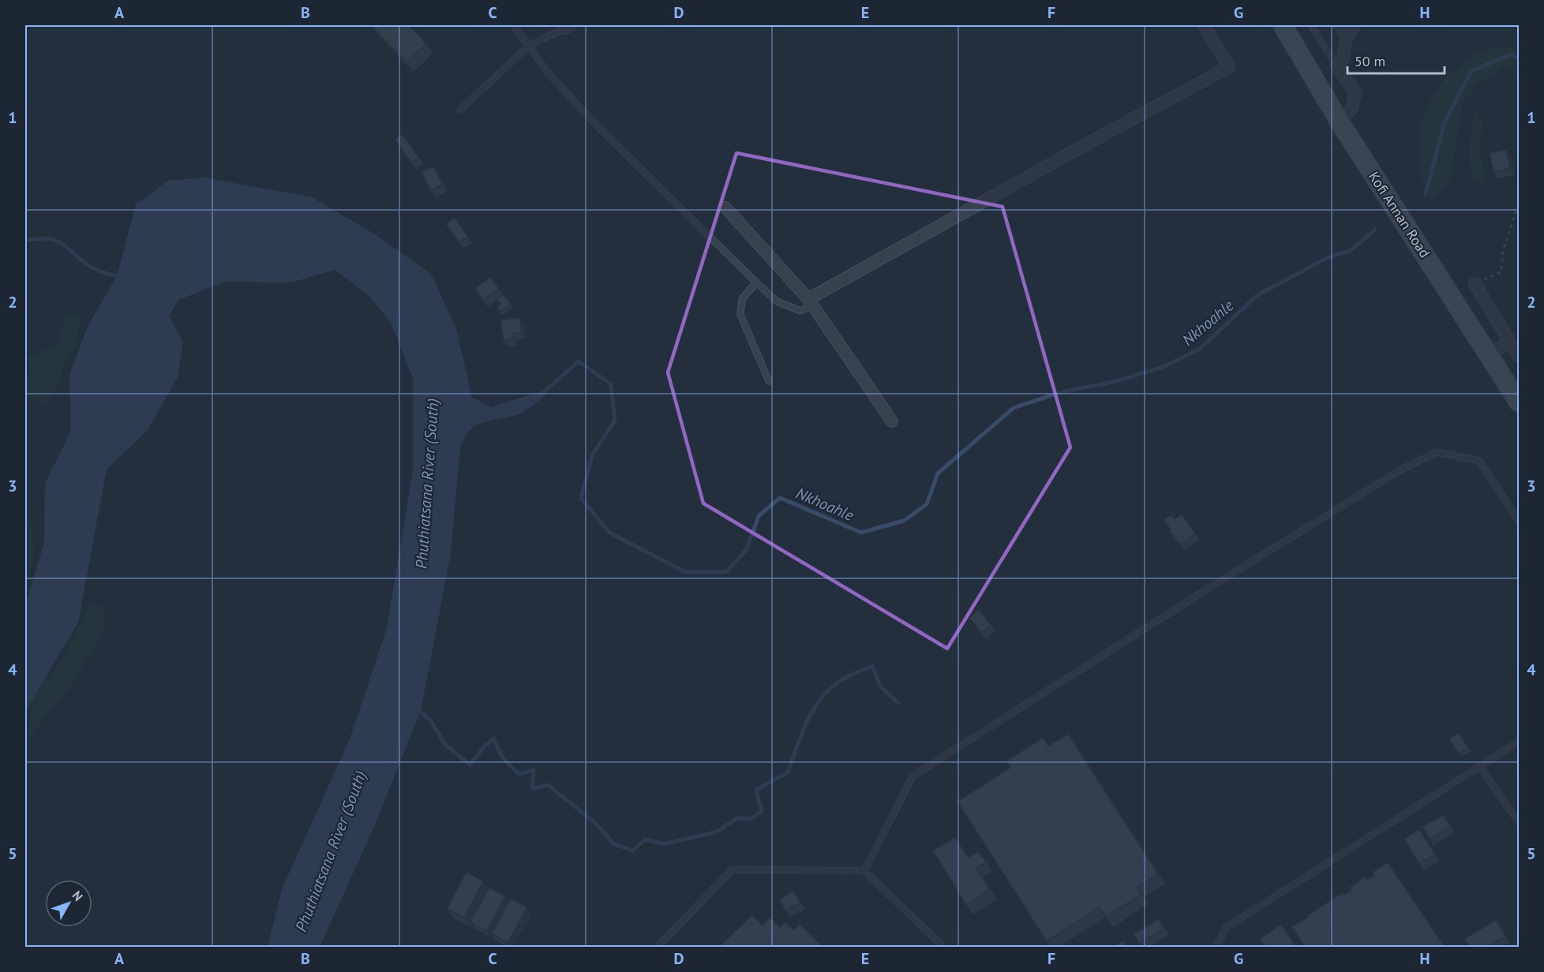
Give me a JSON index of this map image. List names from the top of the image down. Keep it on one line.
{"streets":{"main road":["Kofi Annan Road"]},"water":["Nkhoahle","Phuthiatsana River (South)"],"scale_bar":"50 m","north":"top right","grid":{"columns":["A","B","C","D","E","F","G","H"],"rows":["1","2","3","4","5"]}}
